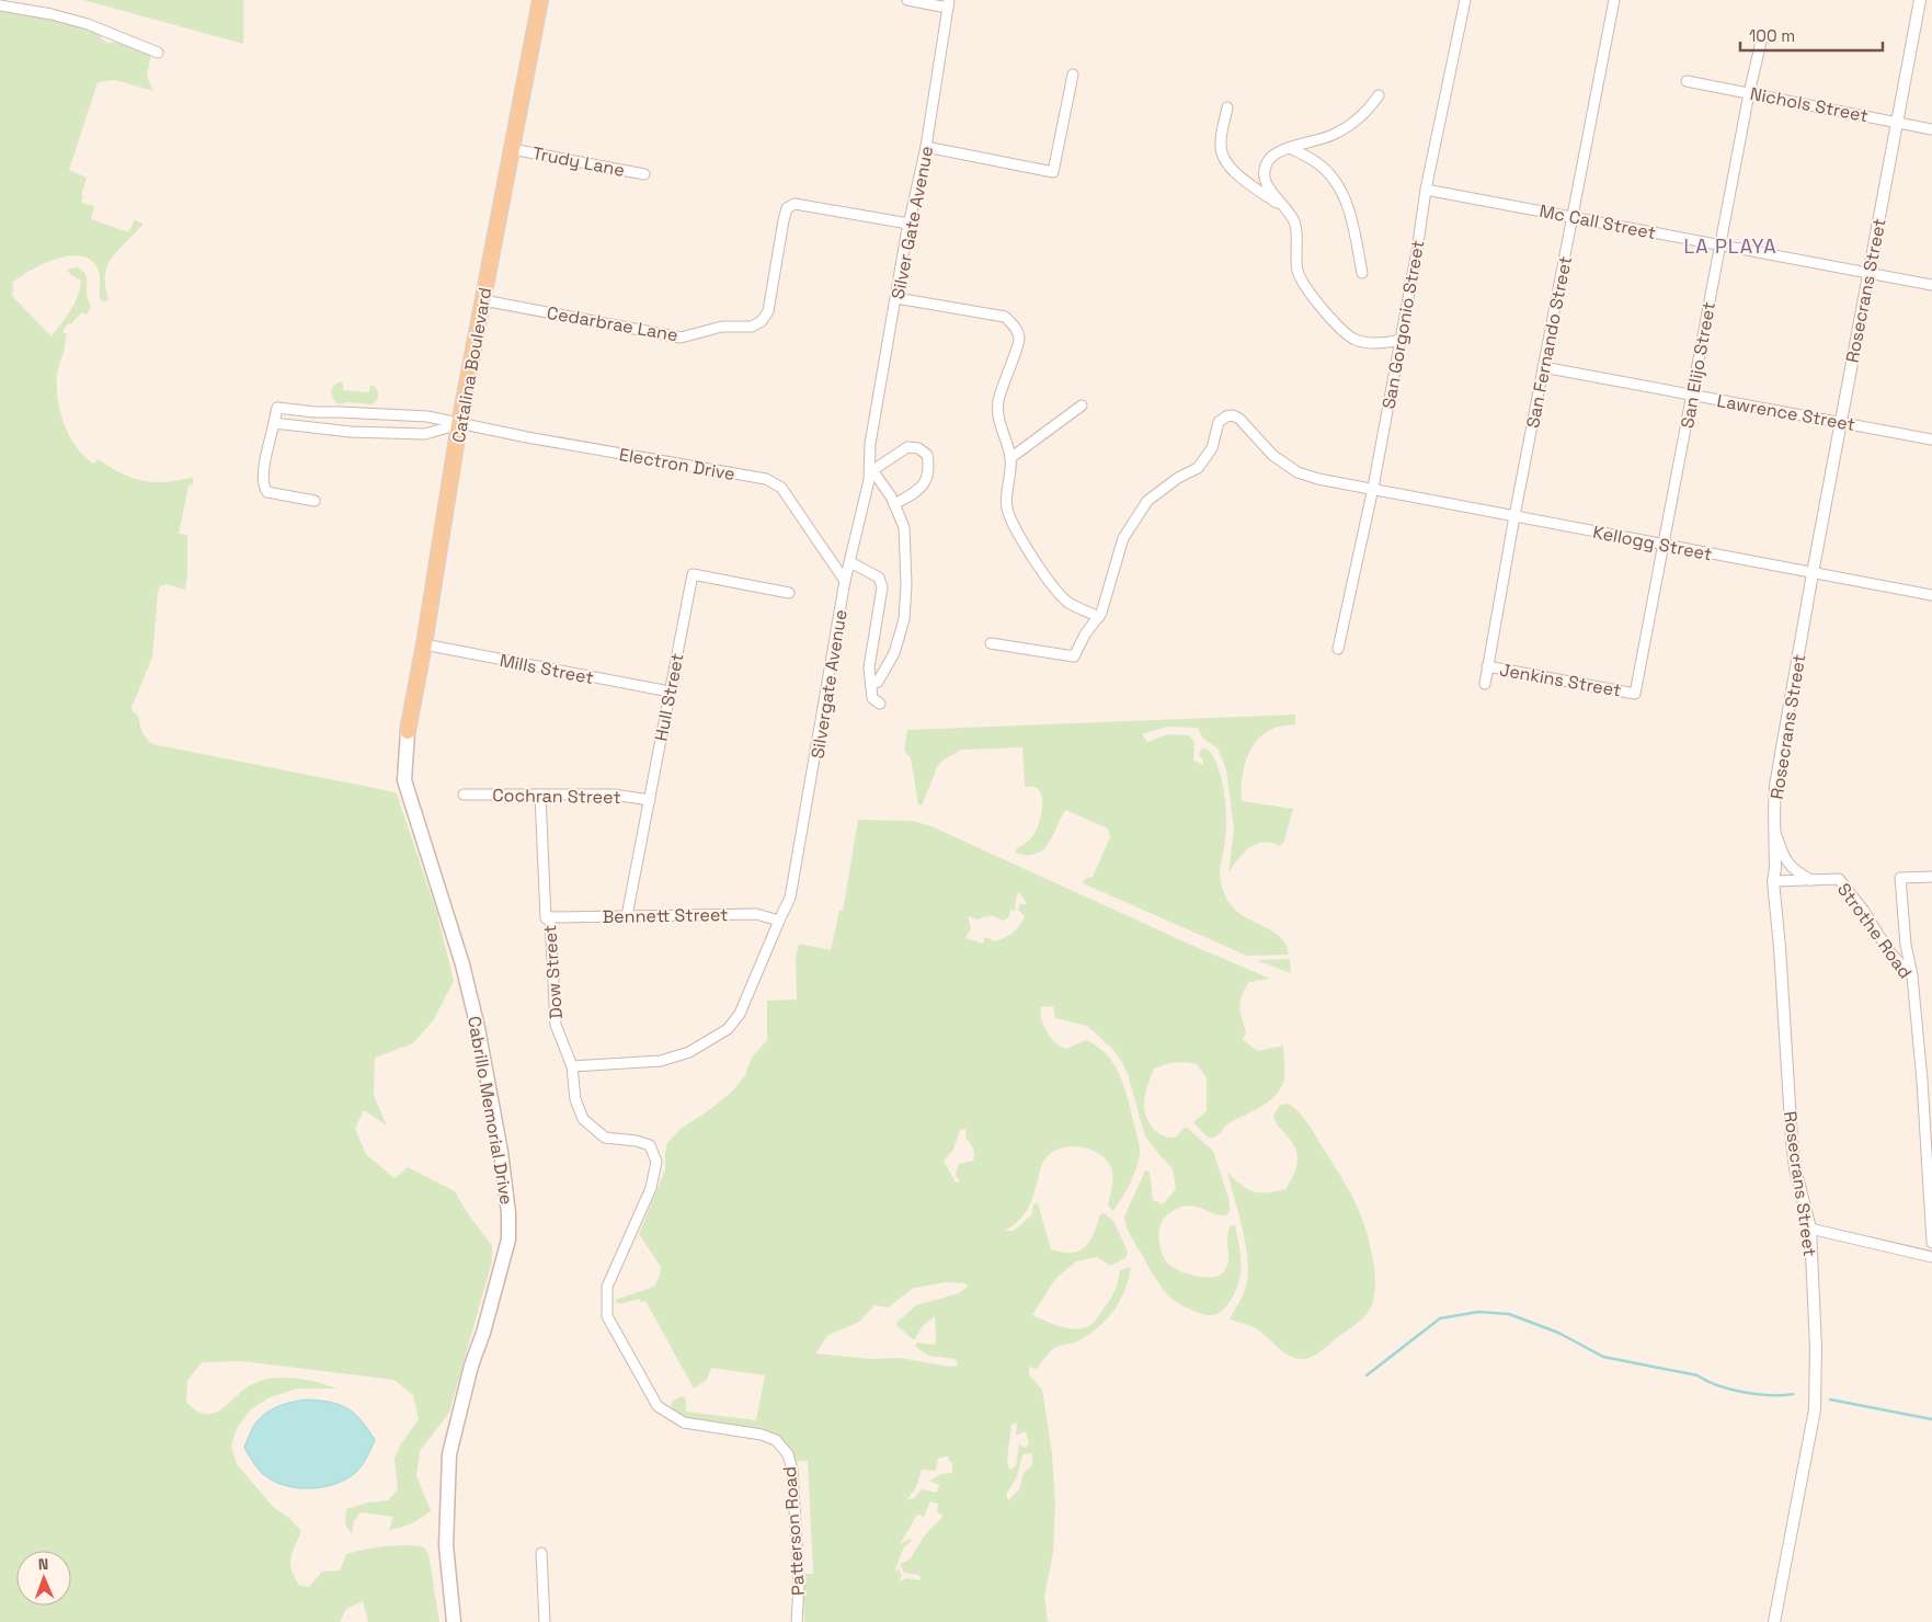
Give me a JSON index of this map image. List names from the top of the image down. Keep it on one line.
{"streets":{"main road":["Catalina Boulevard","Cabrillo Memorial Drive"],"street":["Nichols Street","Trudy Lane","Mc Call Street","Silver Gate Avenue","Rosecrans Street","Cedarbrae Lane","San Gorgonio Street","San Fernando Street","San Elijo Street","Lawrence Street","Electron Drive","Kellogg Street","Mills Street","Jenkins Street","Silvergate Avenue","Hull Street","Cochran Street","Bennett Street","Strothe Road","Dow Street","Patterson Road"]},"crossings":[["Nichols Street","Rosecrans Street"],["Nichols Street","San Elijo Street"],["Trudy Lane","Catalina Boulevard"],["Mc Call Street","Rosecrans Street"],["Mc Call Street","San Gorgonio Street"],["Mc Call Street","San Fernando Street"],["Mc Call Street","San Elijo Street"],["Silver Gate Avenue","Cedarbrae Lane"],["Silver Gate Avenue","Silvergate Avenue"],["Rosecrans Street","Lawrence Street"],["Rosecrans Street","Kellogg Street"],["Rosecrans Street","Strothe Road"],["Cedarbrae Lane","Catalina Boulevard"],["San Gorgonio Street","Kellogg Street"],["San Fernando Street","Lawrence Street"],["San Fernando Street","Kellogg Street"],["San Fernando Street","Jenkins Street"],["Catalina Boulevard","Electron Drive"],["Catalina Boulevard","Mills Street"],["Catalina Boulevard","Cabrillo Memorial Drive"],["San Elijo Street","Lawrence Street"],["San Elijo Street","Kellogg Street"],["San Elijo Street","Jenkins Street"],["Electron Drive","Silvergate Avenue"],["Mills Street","Hull Street"],["Silvergate Avenue","Bennett Street"],["Hull Street","Cochran Street"],["Hull Street","Bennett Street"],["Cochran Street","Dow Street"],["Bennett Street","Dow Street"],["Dow Street","Patterson Road"]],"districts":["LA PLAYA"],"scale_bar":"100 m","north":"top"}
